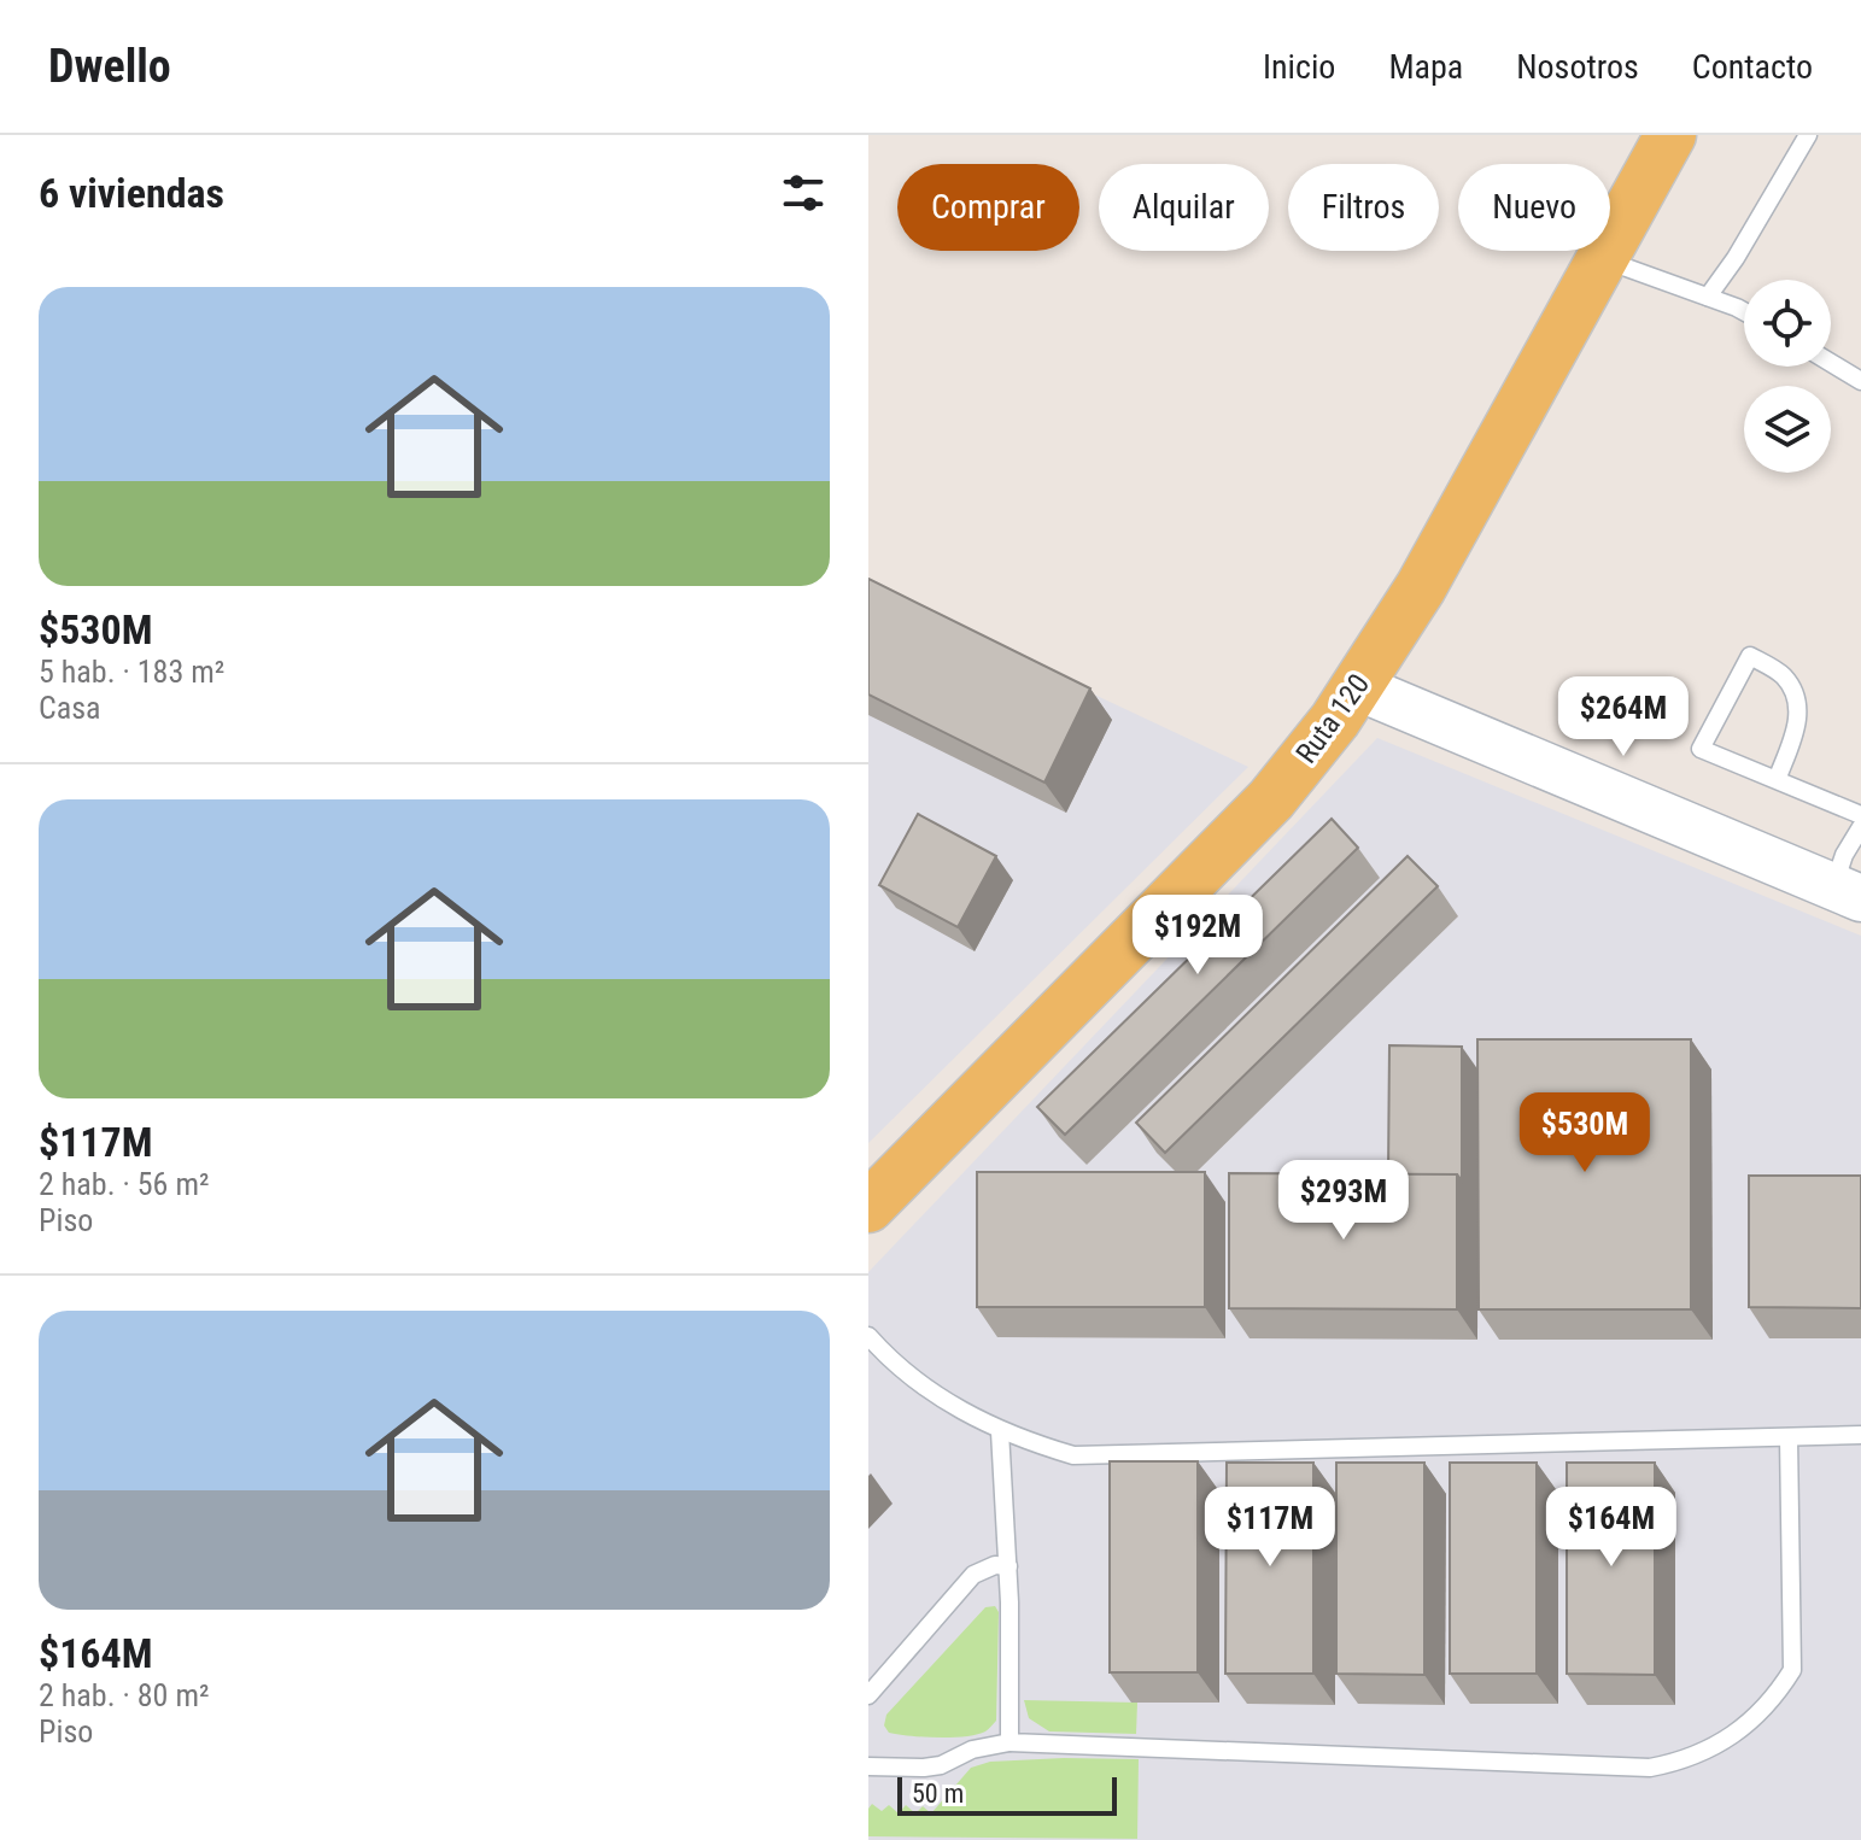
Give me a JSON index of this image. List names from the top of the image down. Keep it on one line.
{"streets":{"main road":["Ruta 120"]},"scale_bar":"50 m","page":{"header":"Dwello","nav":["Inicio","Mapa","Nosotros","Contacto"],"heading":"6 viviendas","chip":["Comprar","Alquilar","Filtros","Nuevo"],"list":[{"name":"$530M","note":"5 hab. · 183 m² · Casa"},{"name":"$117M","note":"2 hab. · 56 m² · Piso"},{"name":"$164M","note":"2 hab. · 80 m² · Piso"}],"price":["$264M","$192M","$530M","$293M","$117M","$164M"],"scale":"50 m"}}
